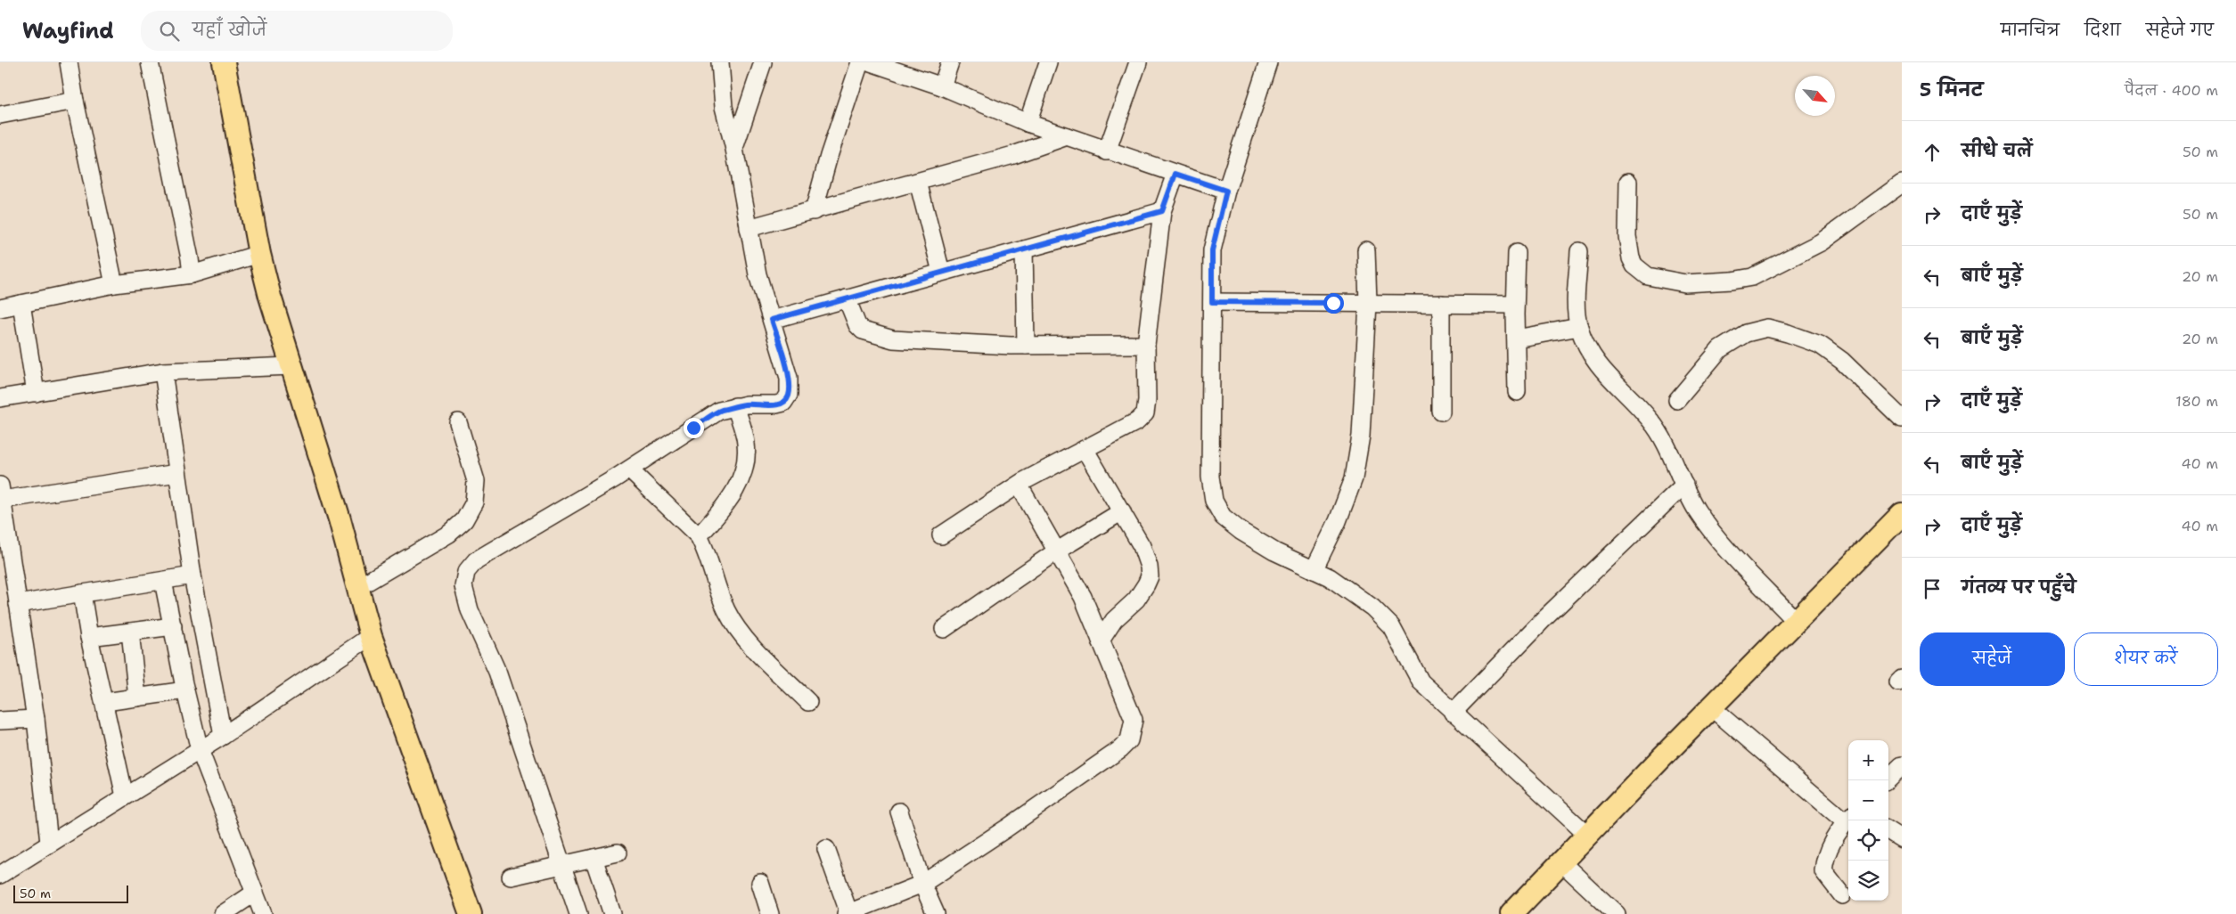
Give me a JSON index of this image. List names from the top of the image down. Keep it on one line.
{"scale_bar":"50 m","north":"bottom right","page":{"header":"Wayfind","search":"यहाँ खोजें","nav":["मानचित्र","दिशा","सहेजे गए"],"heading":["5 मिनट","पैदल · 400 m"],"list":[["सीधे चलें","50 m"],["दाएँ मुड़ें","50 m"],["बाएँ मुड़ें","20 m"],["बाएँ मुड़ें","20 m"],["दाएँ मुड़ें","180 m"],["बाएँ मुड़ें","40 m"],["दाएँ मुड़ें","40 m"],"गंतव्य पर पहुँचे"],"buttons":["सहेजें","शेयर करें"],"map_buttons":["+","−"],"scale":"50 m"}}
